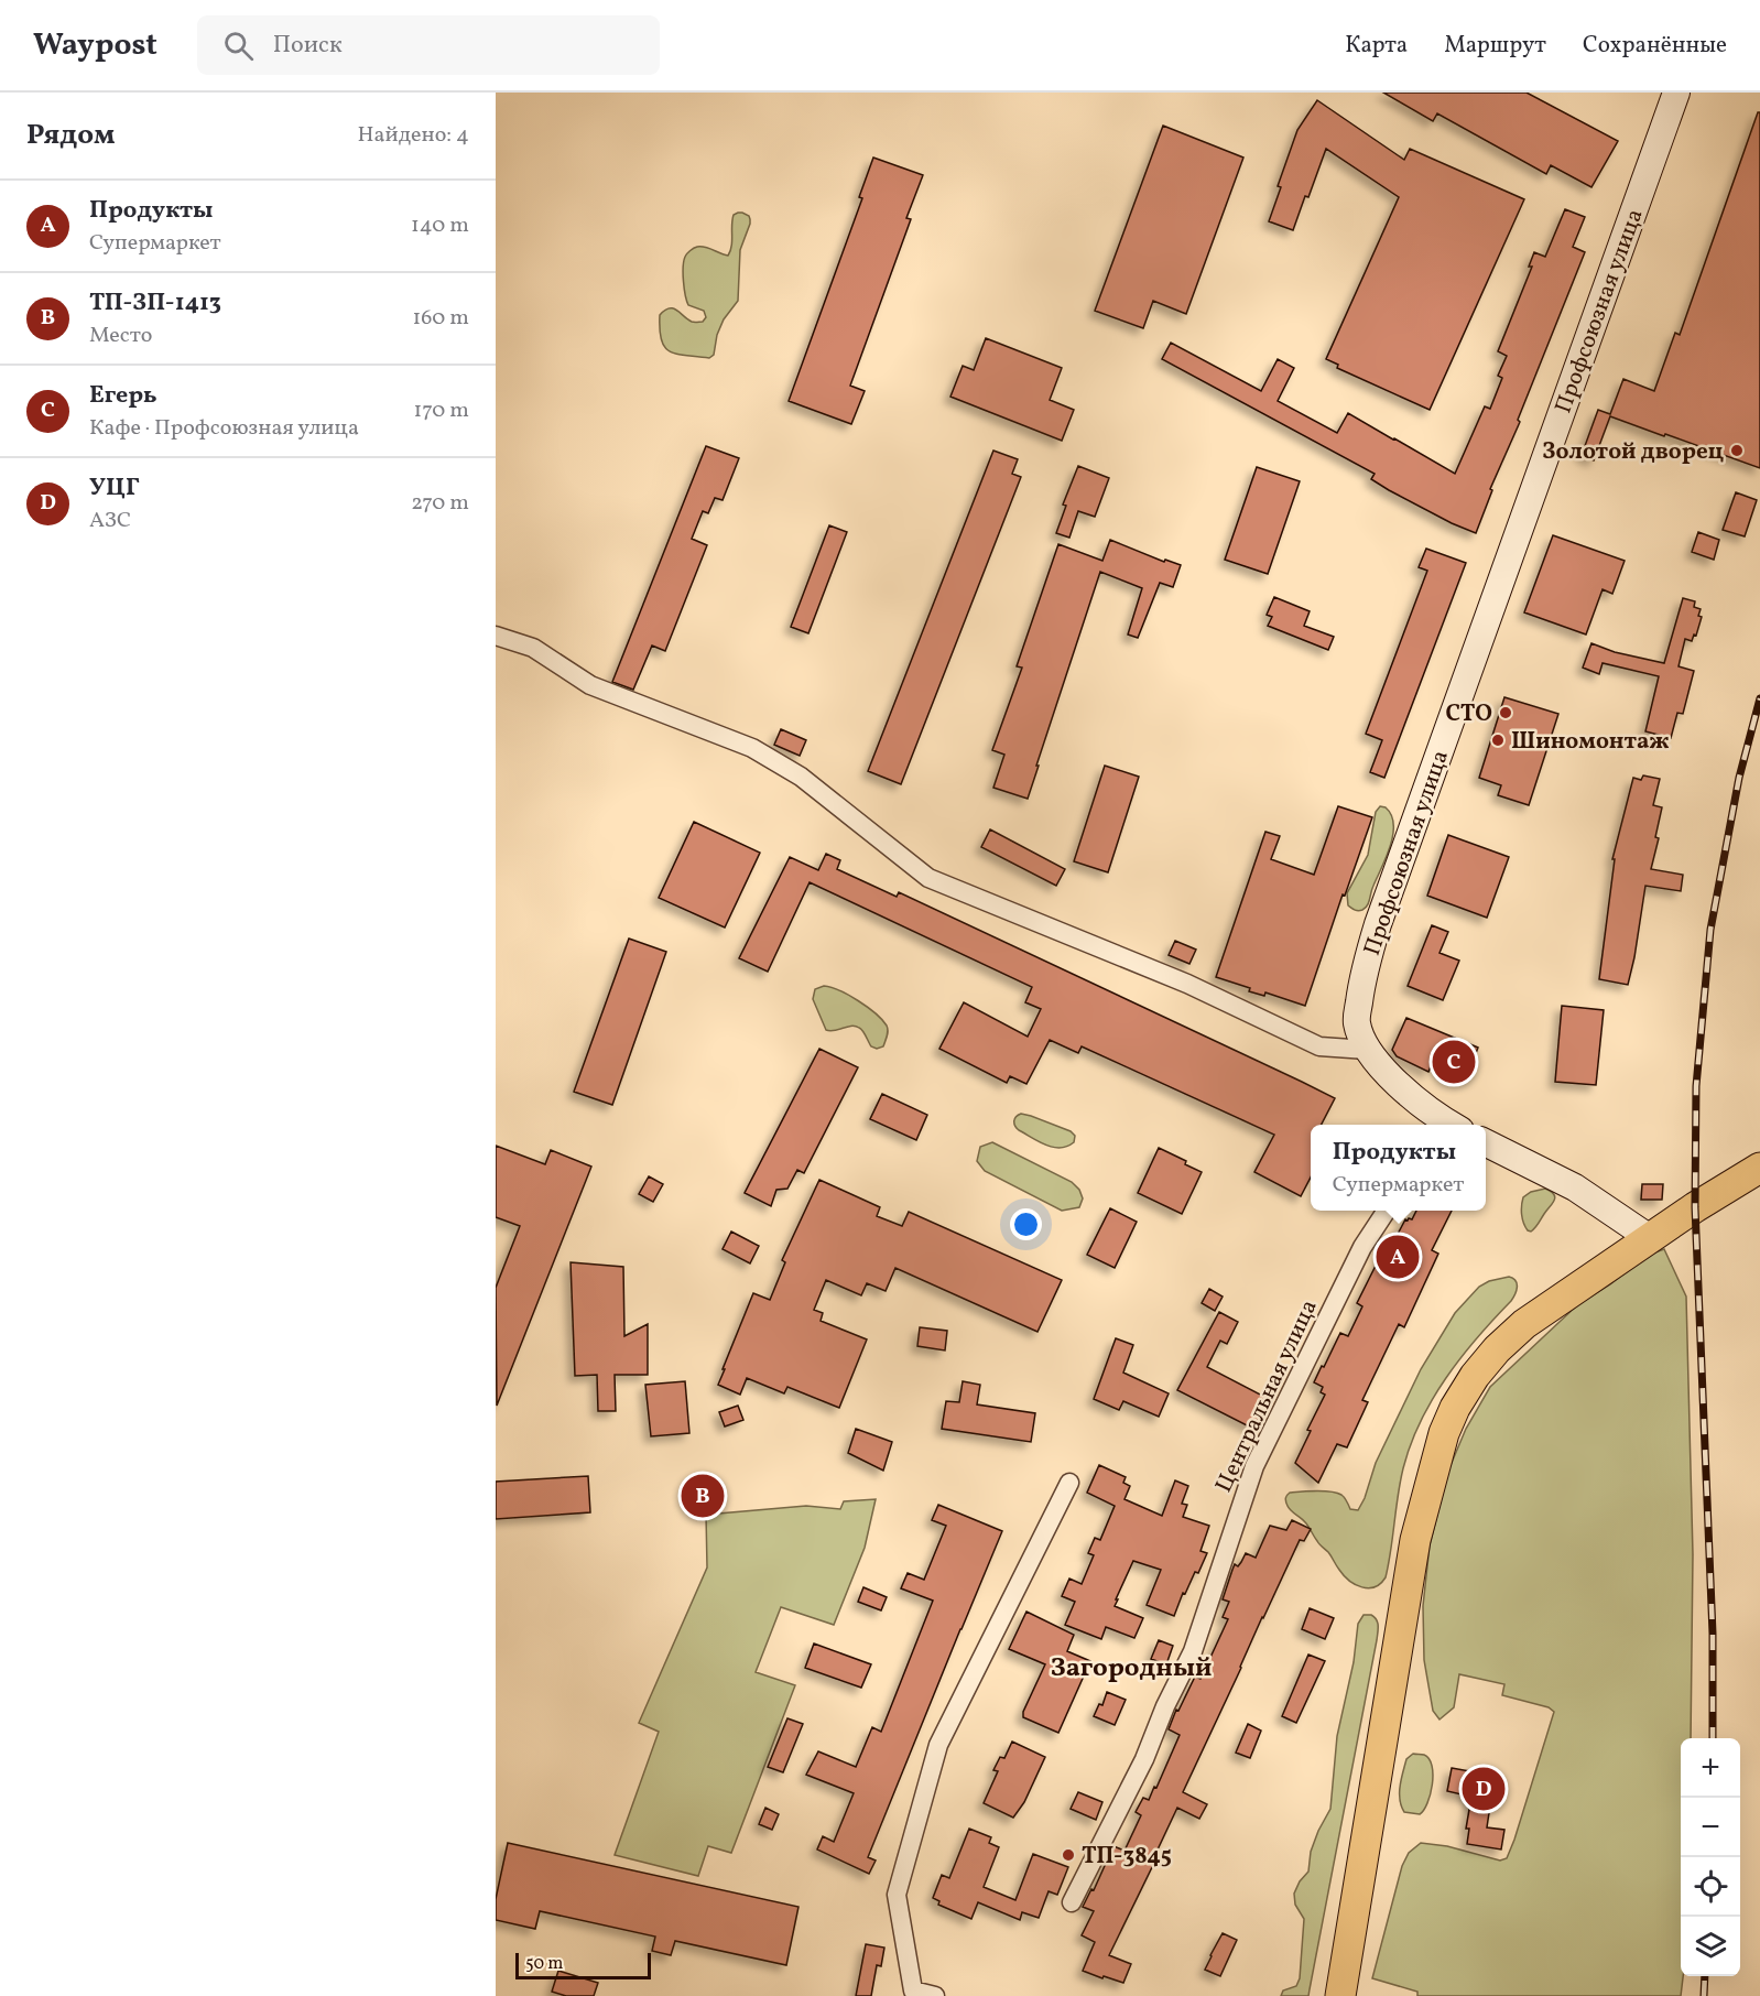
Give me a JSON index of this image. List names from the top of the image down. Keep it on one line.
{"streets":{"street":["Профсоюзная улица","Центральная улица"]},"districts":["Загородный"],"places":["Золотой дворец","СТО","Шиномонтаж","ТП-3845"],"scale_bar":"50 m","page":{"header":"Waypost","search":"Поиск","nav":["Карта","Маршрут","Сохранённые"],"heading":["Рядом","Найдено: 4"],"list":[{"mark":"A","name":"Продукты","note":"Супермаркет","value":"140 m"},{"mark":"B","name":"ТП-ЗП-1413","note":"Место","value":"160 m"},{"mark":"C","name":"Егерь","note":"Кафе · Профсоюзная улица","value":"170 m"},{"mark":"D","name":"УЦГ","note":"АЗС","value":"270 m"}],"pins":["C","A","B","D"],"popup":["Продукты","Супермаркет"],"map_buttons":["+","−"],"scale":"50 m"}}
